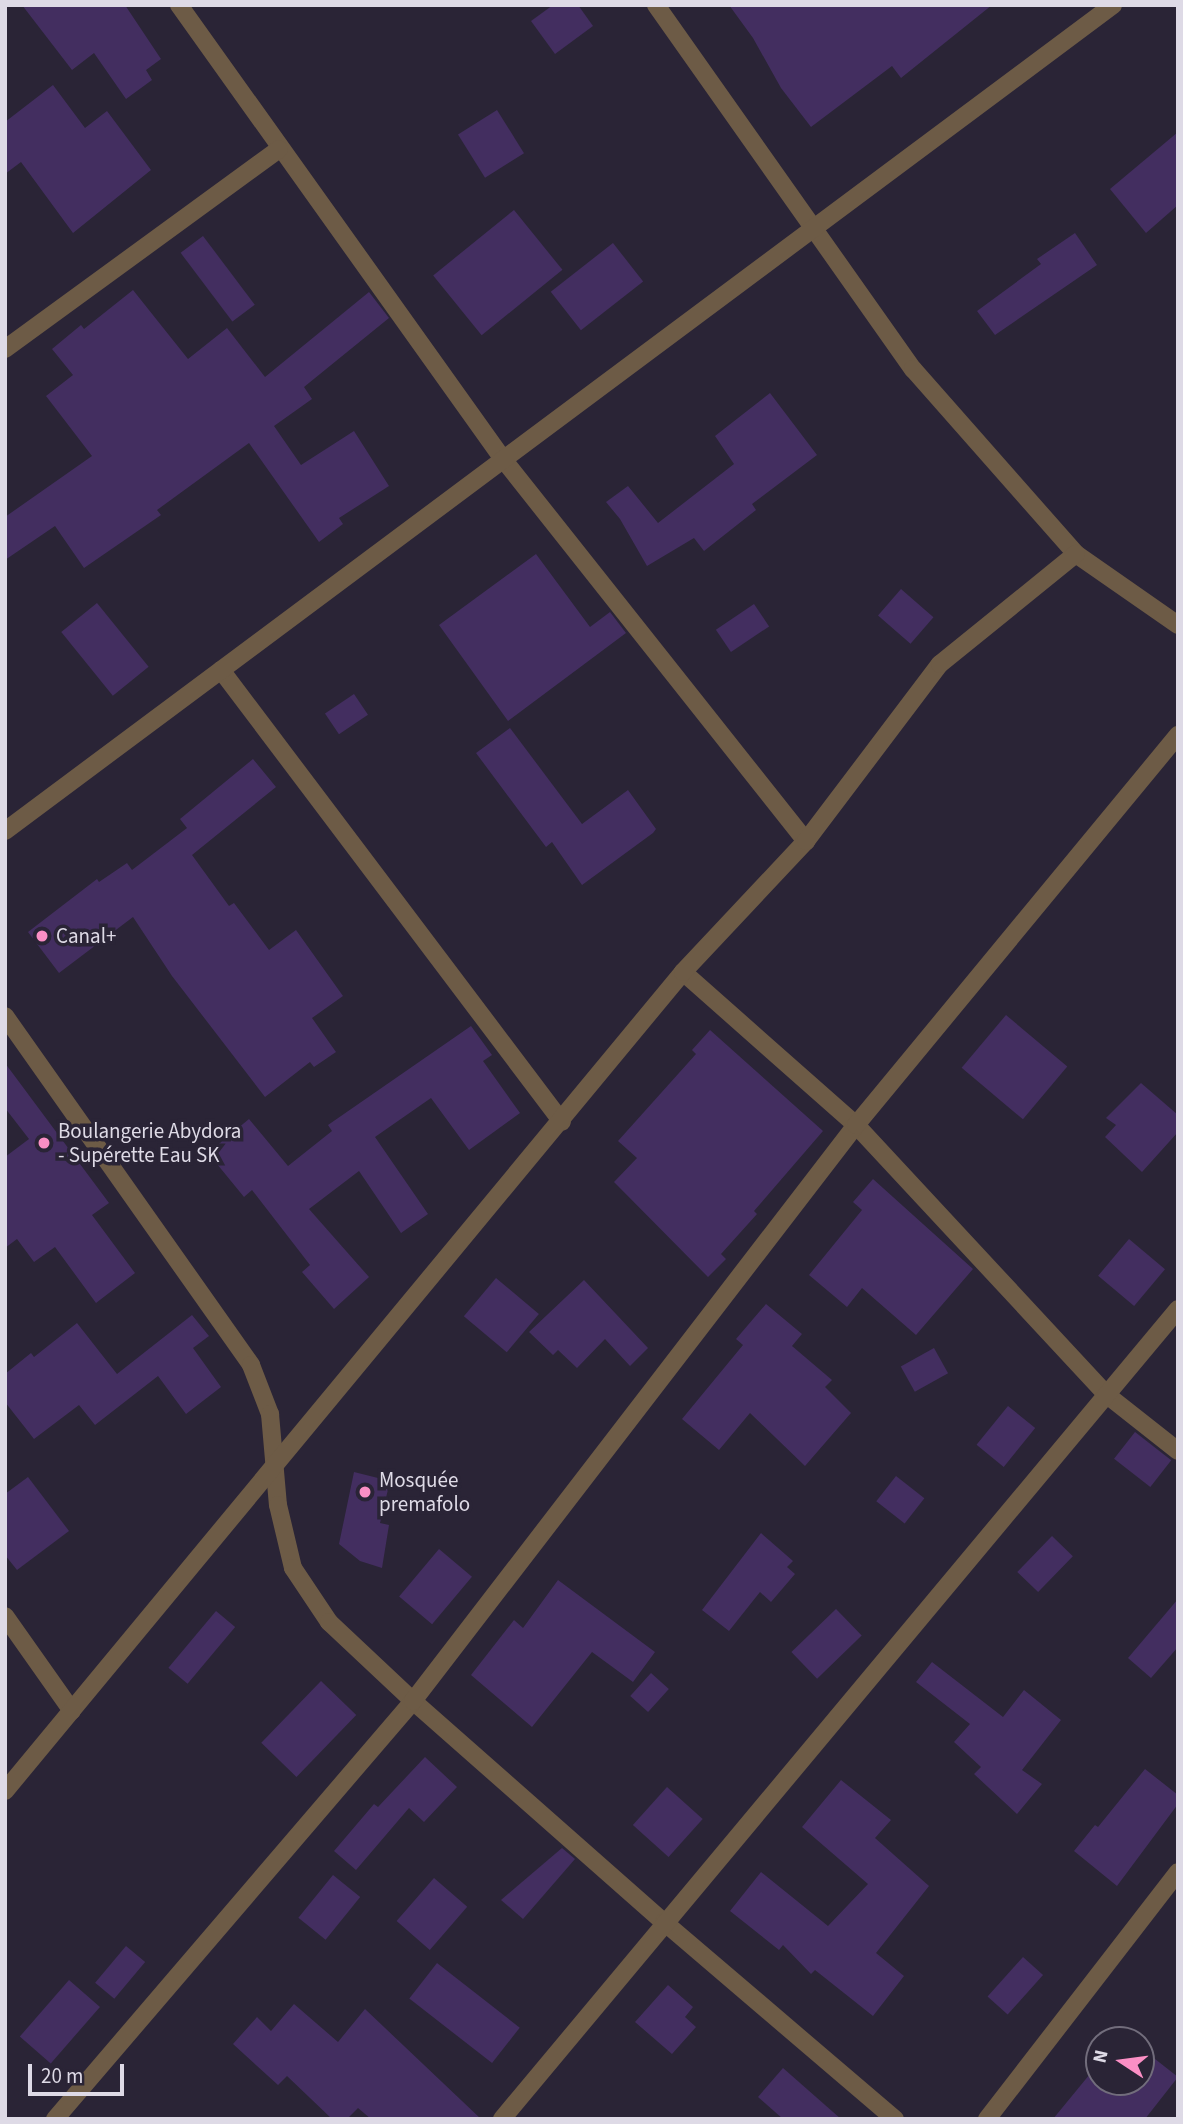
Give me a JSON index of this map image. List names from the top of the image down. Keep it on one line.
{"places":["Canal+","Boulangerie Abydora - Supérette Eau SK","Mosquée premafolo"],"scale_bar":"20 m","north":"left"}
